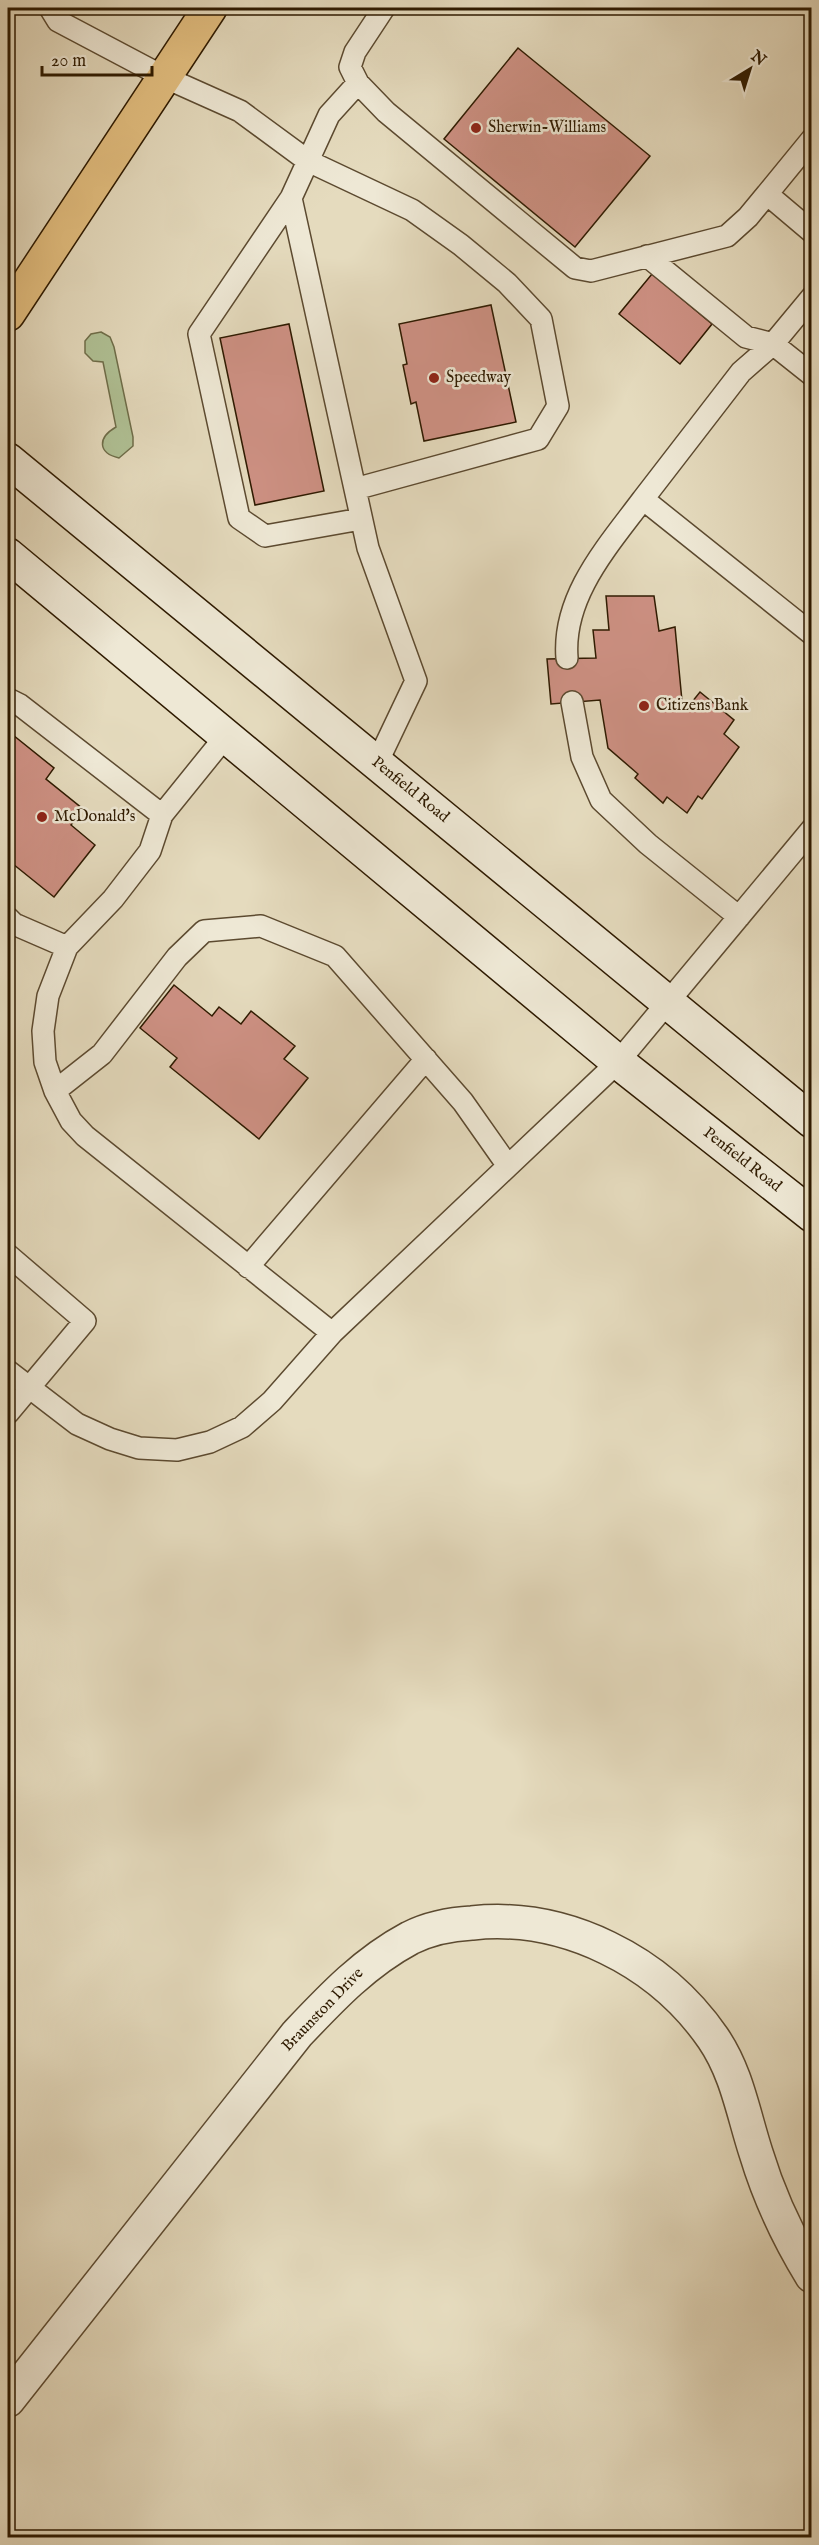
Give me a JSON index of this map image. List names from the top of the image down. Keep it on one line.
{"streets":{"main road":["Penfield Road","Braunston Drive"]},"places":["Sherwin-Williams","Speedway","Citizens Bank","McDonald's"],"scale_bar":"20 m","north":"top right"}
